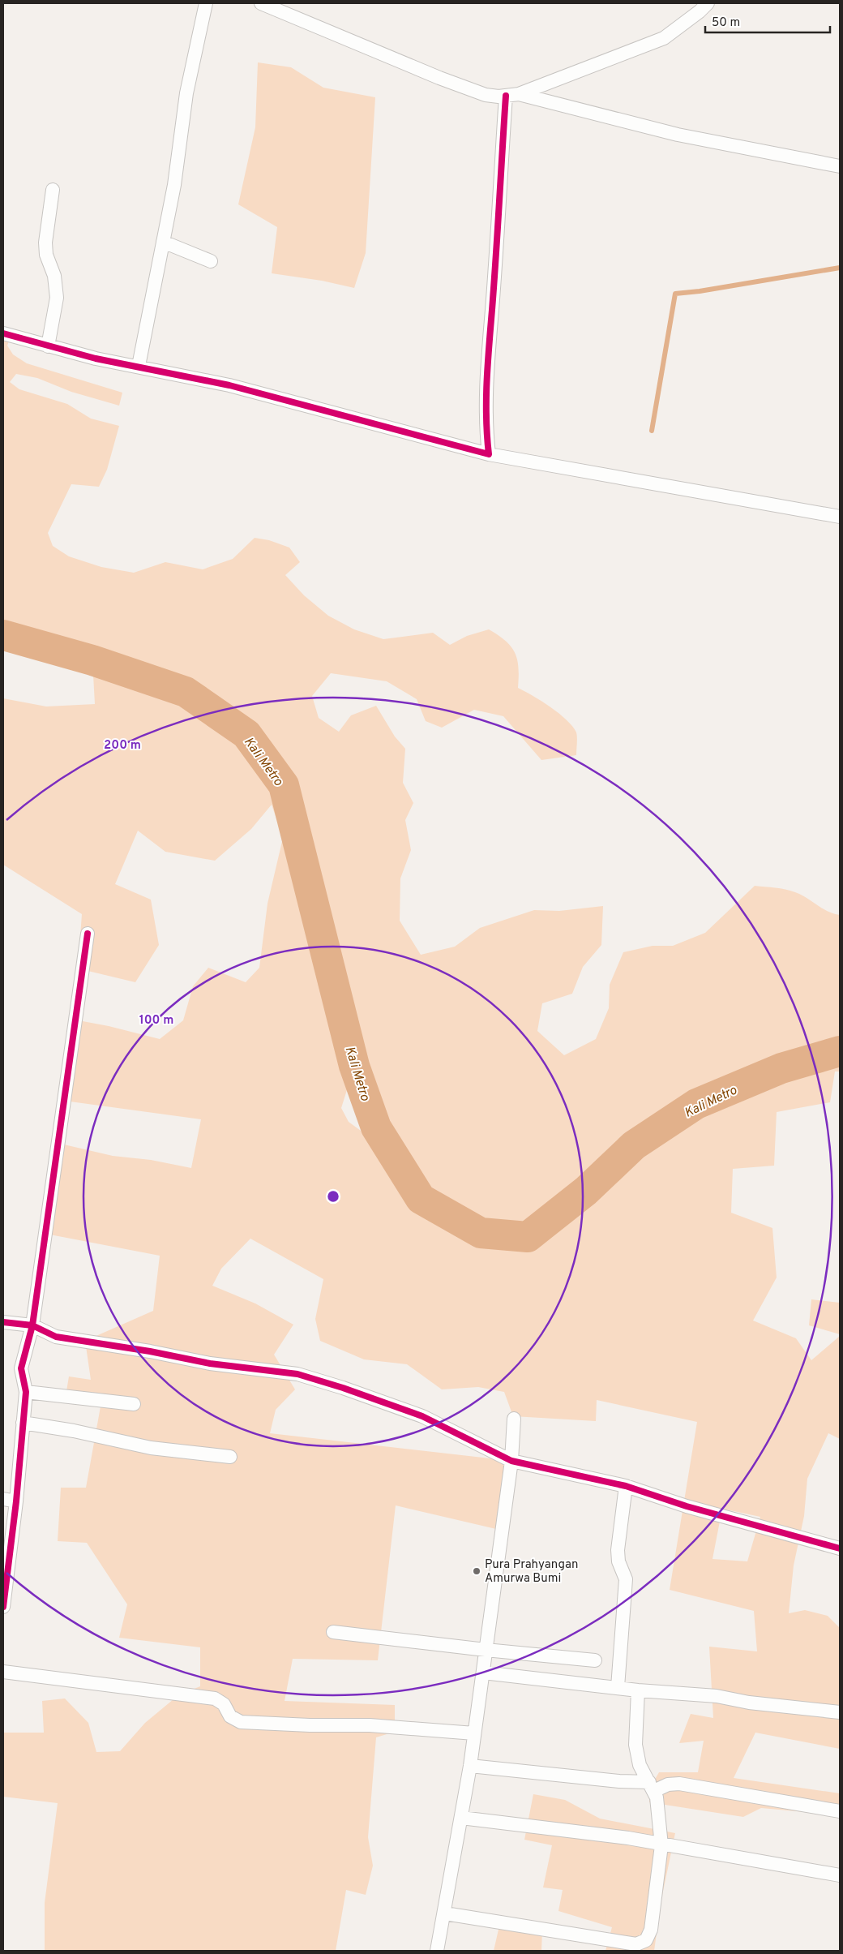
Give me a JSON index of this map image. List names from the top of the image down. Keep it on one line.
{"water":["Kali Metro"],"places":["Pura Prahyangan Amurwa Bumi"],"scale_bar":"50 m","rings":["200 m","100 m"]}
